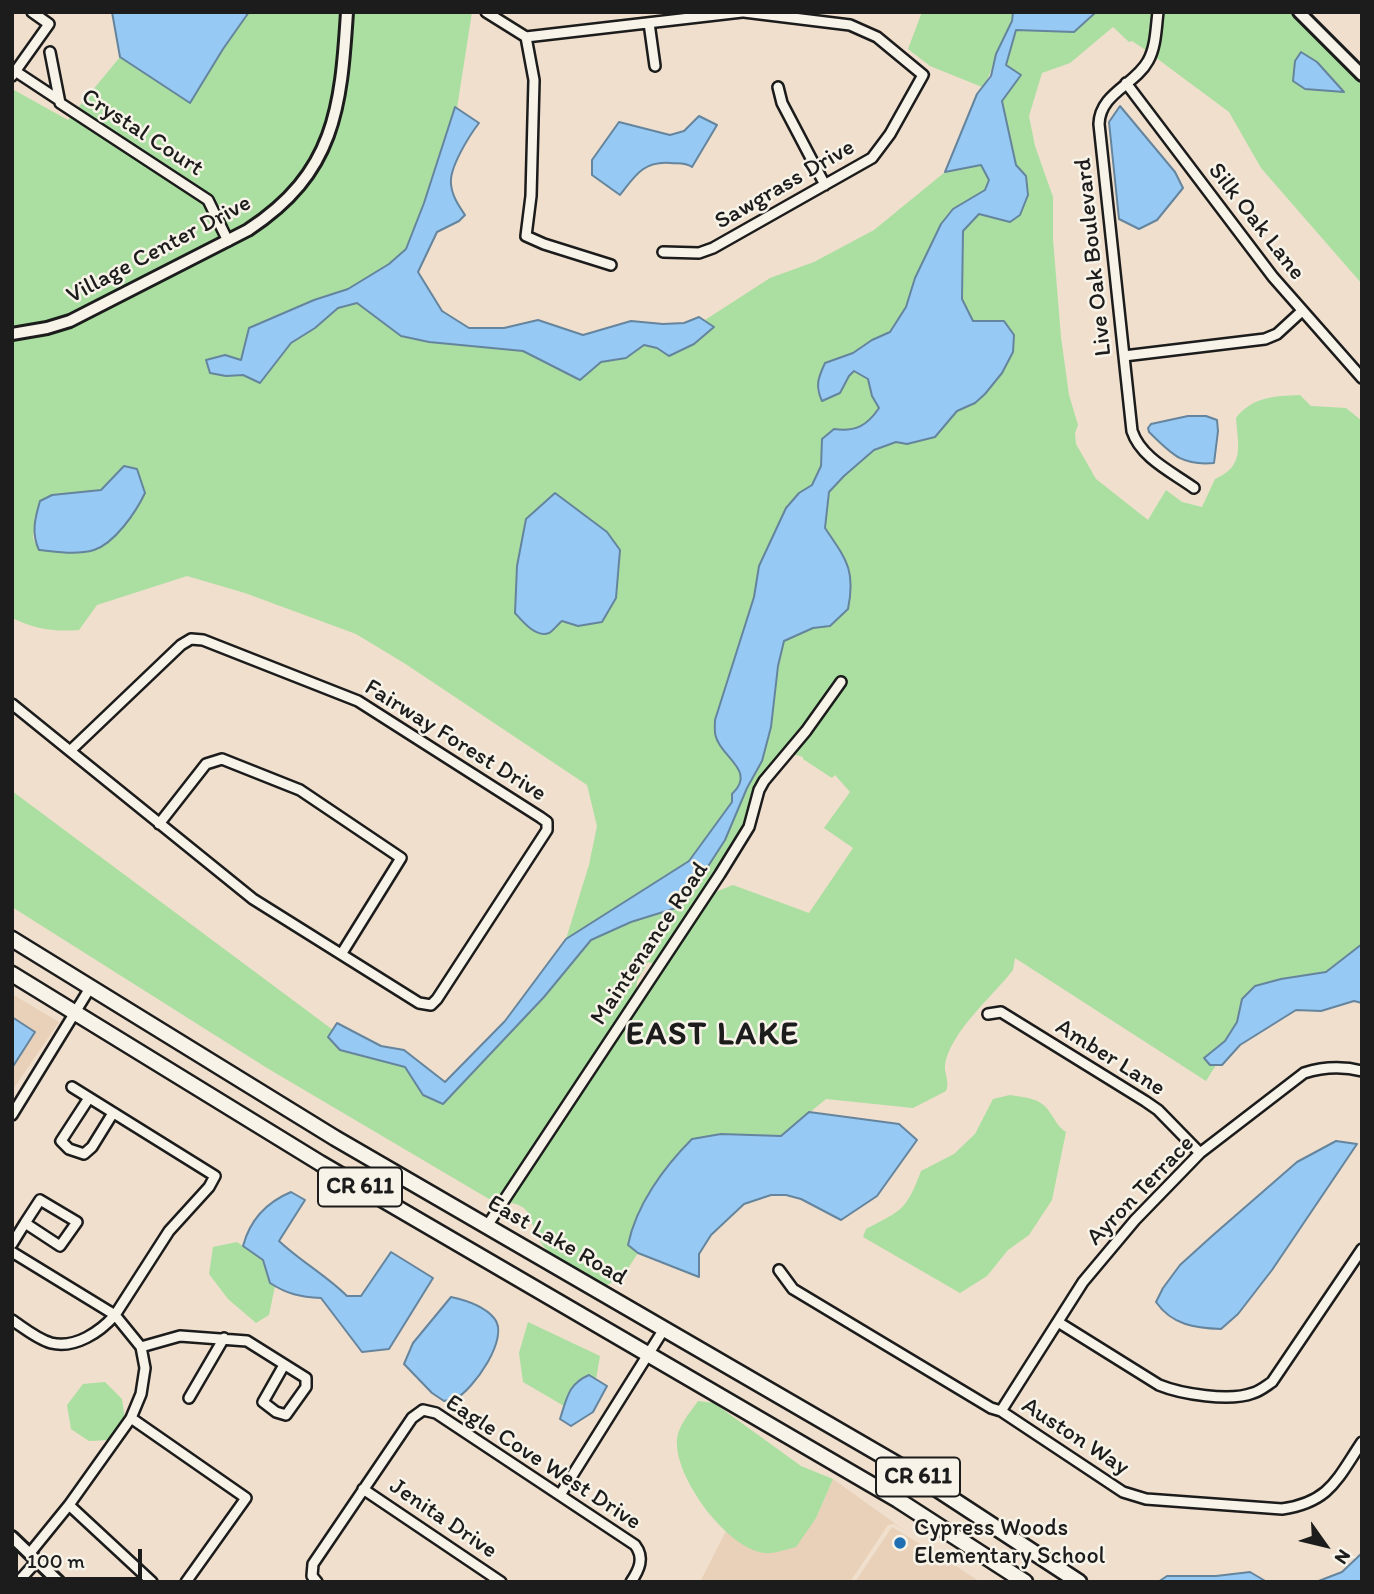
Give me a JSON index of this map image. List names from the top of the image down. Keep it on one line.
{"streets":{"main road":["CR 611","East Lake Road"],"street":["Crystal Court","Sawgrass Drive","Silk Oak Lane","Village Center Drive","Live Oak Boulevard","Fairway Forest Drive","Maintenance Road","Amber Lane","Ayron Terrace","Auston Way","Eagle Cove West Drive","Jenita Drive"]},"crossings":[["Crystal Court","Village Center Drive"],["Silk Oak Lane","Live Oak Boulevard"],["Maintenance Road","East Lake Road"],["Amber Lane","Ayron Terrace"],["Ayron Terrace","Auston Way"],["Eagle Cove West Drive","Jenita Drive"]],"districts":["EAST LAKE"],"places":["Cypress Woods Elementary School"],"scale_bar":"100 m","north":"bottom right"}
